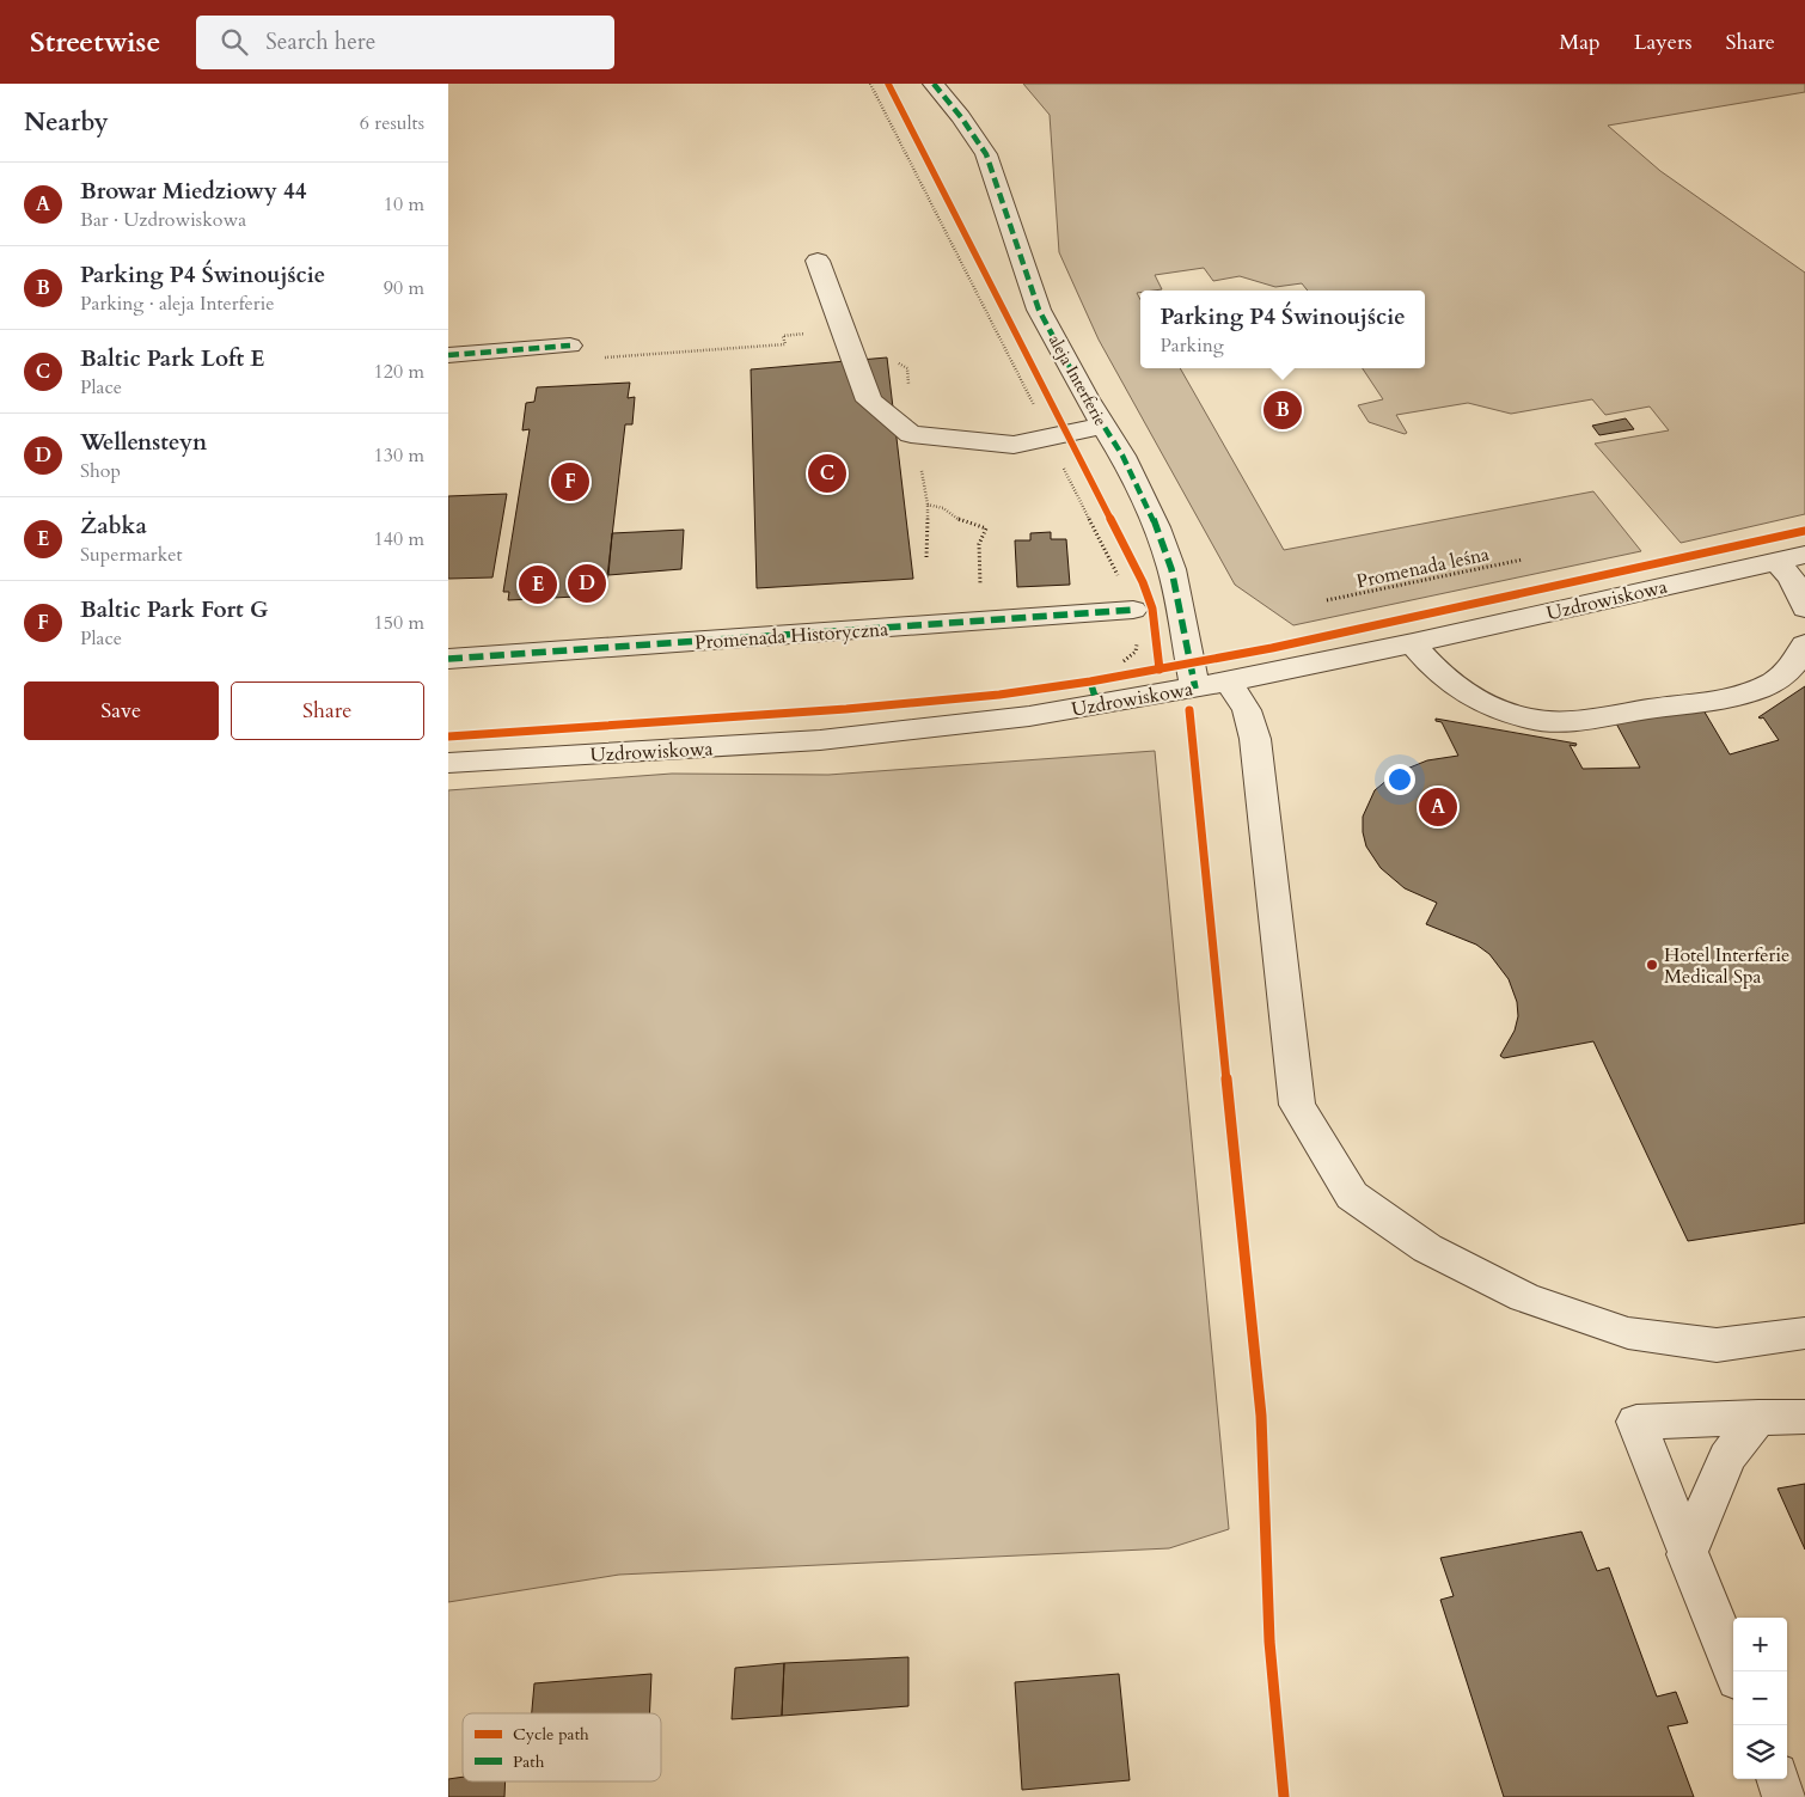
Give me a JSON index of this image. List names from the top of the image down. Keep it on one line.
{"streets":{"street":["aleja Interferie","Uzdrowiskowa","Promenada Historyczna"],"path":["Promenada leśna"]},"crossings":[["aleja Interferie","Uzdrowiskowa"]],"places":["Hotel Interferie Medical Spa"],"legend":["Cycle path","Path"],"page":{"header":"Streetwise","search":"Search here","nav":["Map","Layers","Share"],"heading":["Nearby","6 results"],"list":[{"mark":"A","name":"Browar Miedziowy 44","note":"Bar · Uzdrowiskowa","value":"10 m"},{"mark":"B","name":"Parking P4 Świnoujście","note":"Parking · aleja Interferie","value":"90 m"},{"mark":"C","name":"Baltic Park Loft E","note":"Place","value":"120 m"},{"mark":"D","name":"Wellensteyn","note":"Shop","value":"130 m"},{"mark":"E","name":"Żabka","note":"Supermarket","value":"140 m"},{"mark":"F","name":"Baltic Park Fort G","note":"Place","value":"150 m"}],"popup":["Parking P4 Świnoujście","Parking"],"pins":["B","C","F","D","E","A"],"buttons":["Save","Share"],"map_buttons":["+","−"]}}
